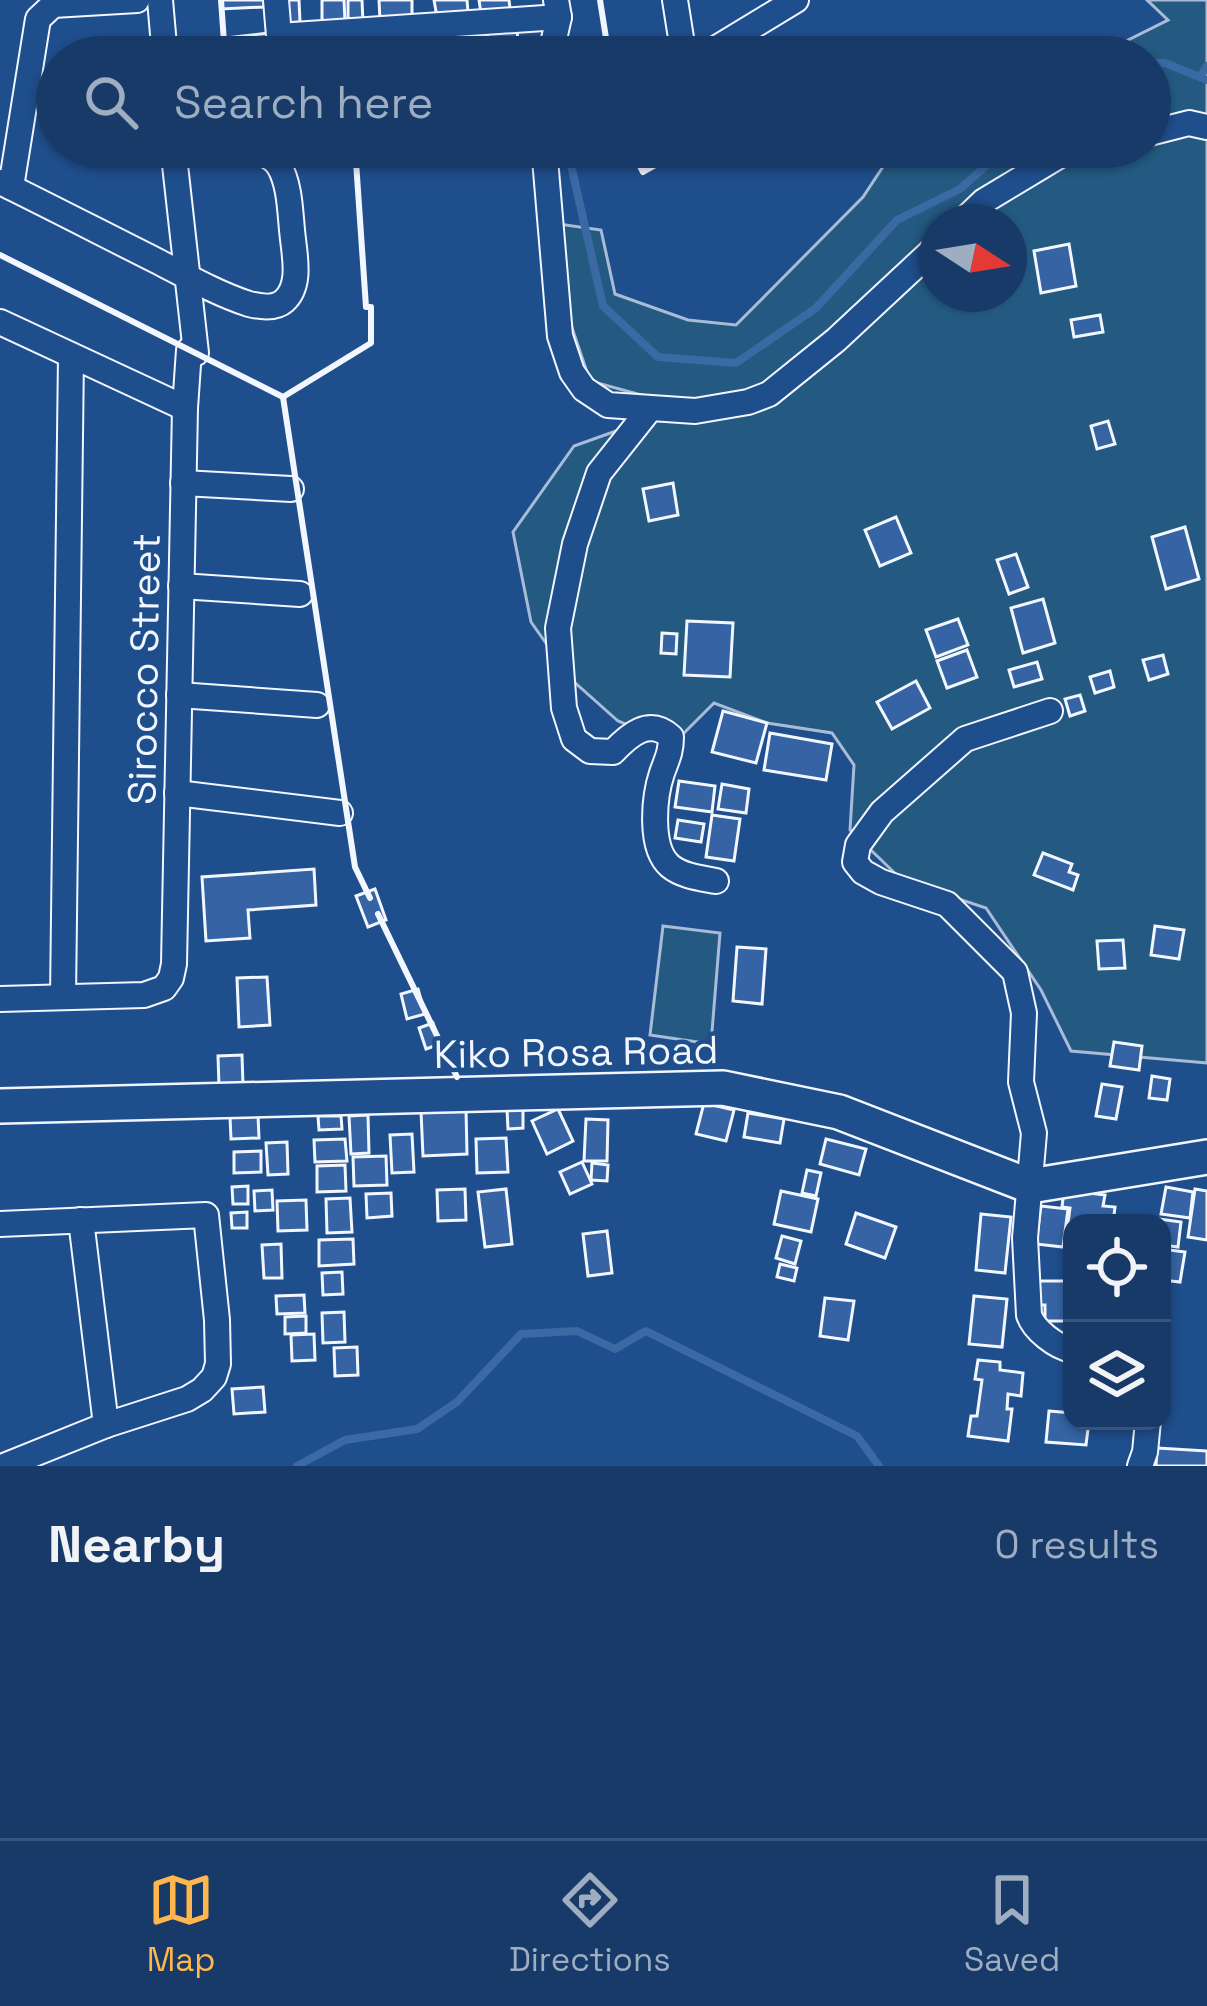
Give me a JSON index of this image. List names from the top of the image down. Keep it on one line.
{"streets":{"street":["Sirocco Street","Kiko Rosa Road"]},"north":"right","page":{"search":"Search here","heading":["Nearby","0 results"],"nav":["Map","Directions","Saved"]}}
